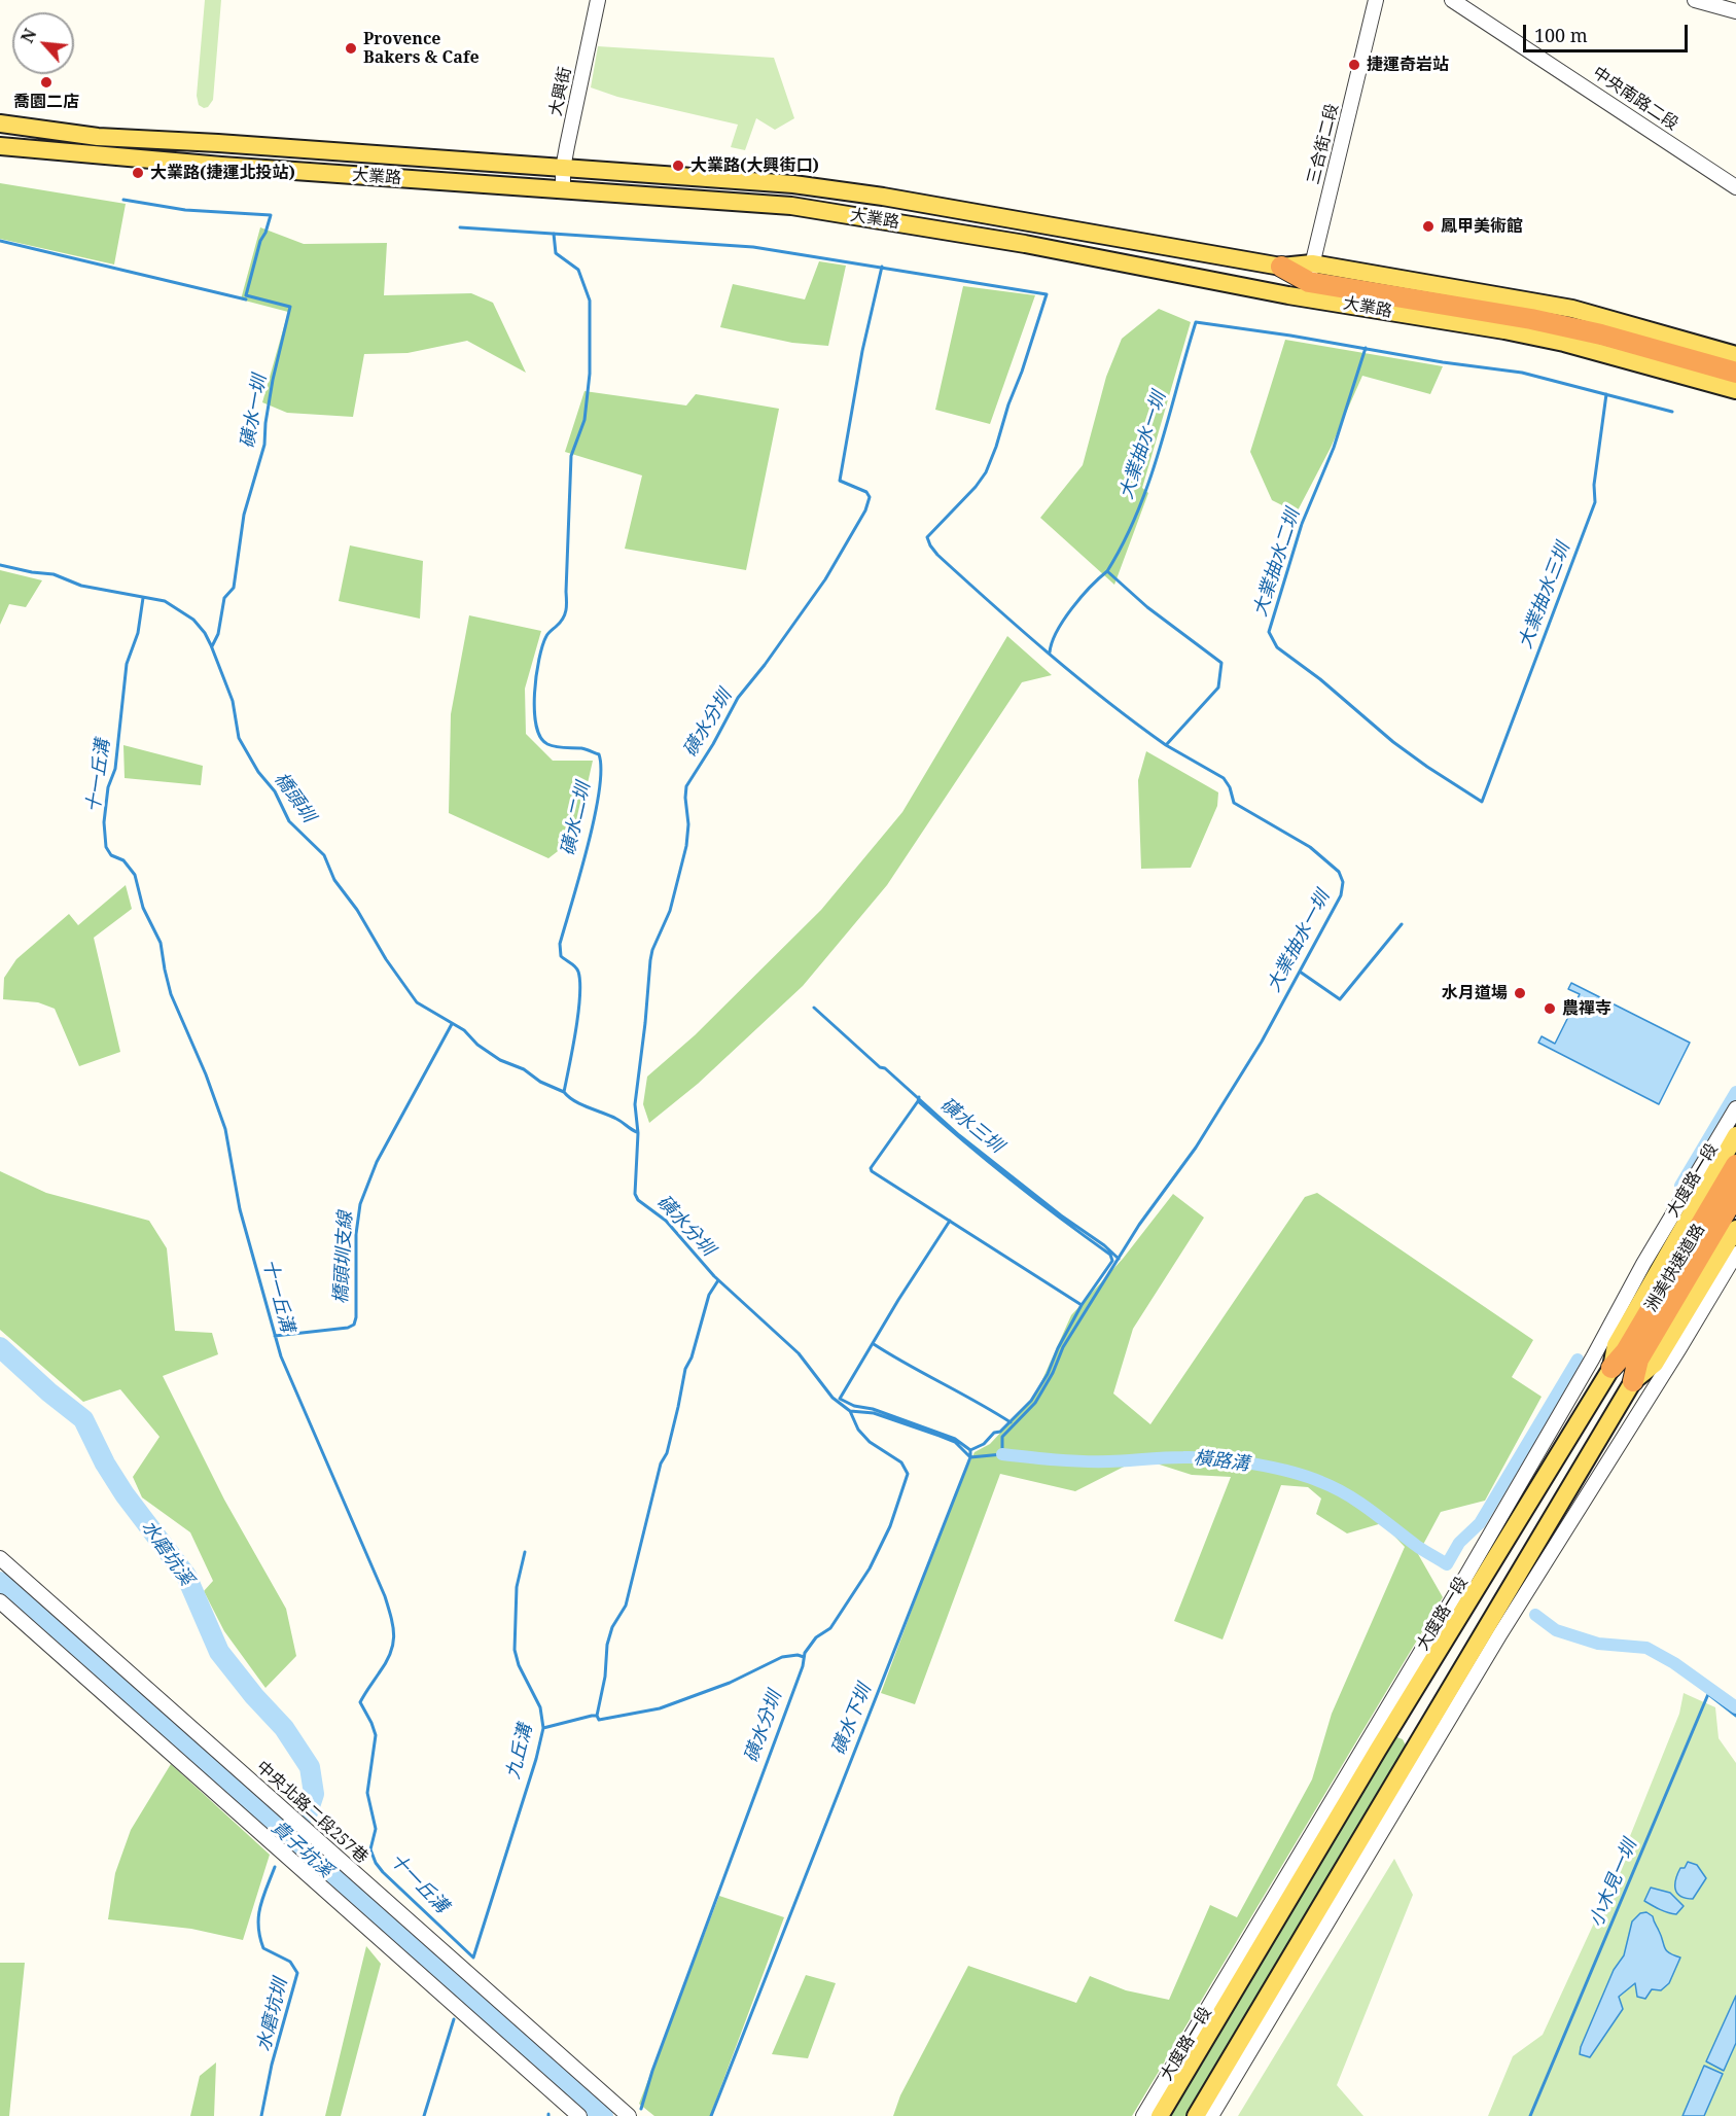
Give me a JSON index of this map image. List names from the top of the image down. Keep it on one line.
{"streets":{"highway":["洲美快速道路"],"main road":["大業路","大度路一段"],"street":["大興街","中央南路二段","三合街二段","中央北路二段257巷"]},"crossings":[["大興街","大業路"],["三合街二段","大業路"],["大度路一段","洲美快速道路"]],"water":["磺水一圳","大業抽水一圳","大業抽水二圳","大業抽水三圳","磺水分圳","十一丘溝","橋頭圳","磺水二圳","磺水三圳","橋頭圳支線","橫路溝","水磨坑溪","磺水下圳","九丘溝","貴子坑溪","小木見一圳","水磨坑圳"],"places":["Provence Bakers & Cafe","捷運奇岩站","喬園二店","大業路(大興街口)","大業路(捷運北投站)","鳳甲美術館","水月道場","農禪寺"],"scale_bar":"100 m","north":"top left"}
